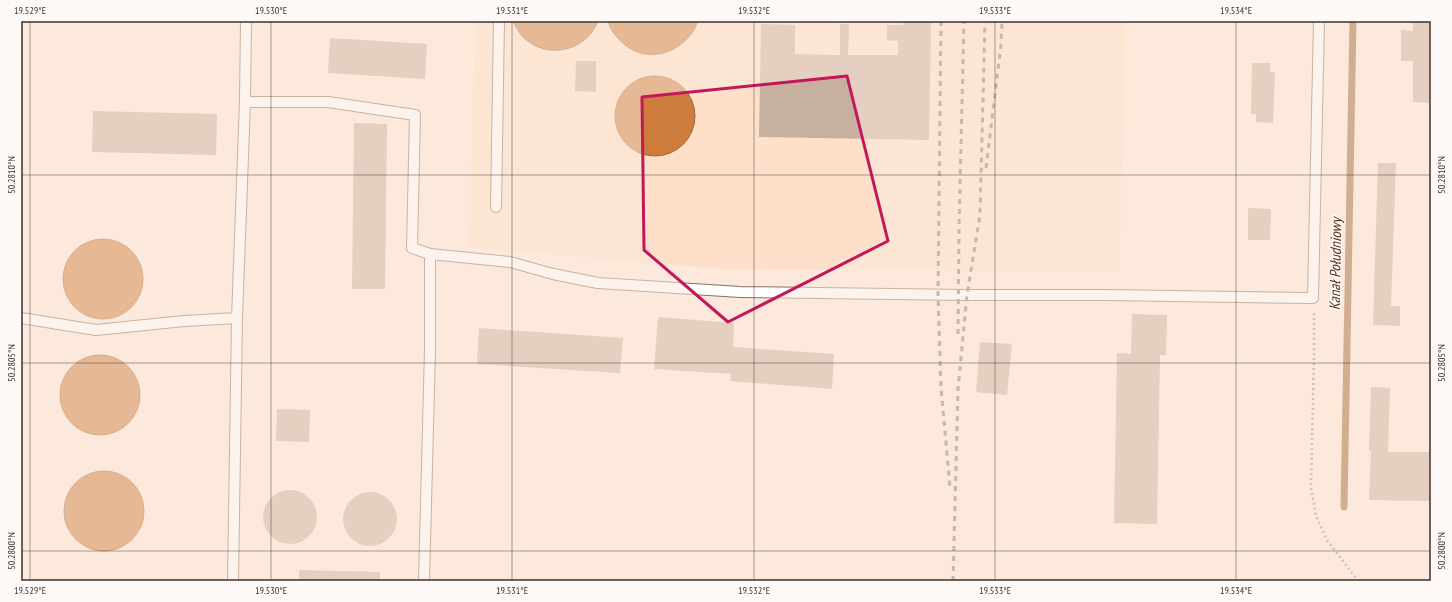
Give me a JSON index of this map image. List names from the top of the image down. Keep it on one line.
{"water":["Kanał Południowy"],"coordinates":["19.529°E","19.530°E","19.531°E","19.532°E","19.533°E","19.534°E","50.2810°N","50.2805°N","50.2800°N"]}
